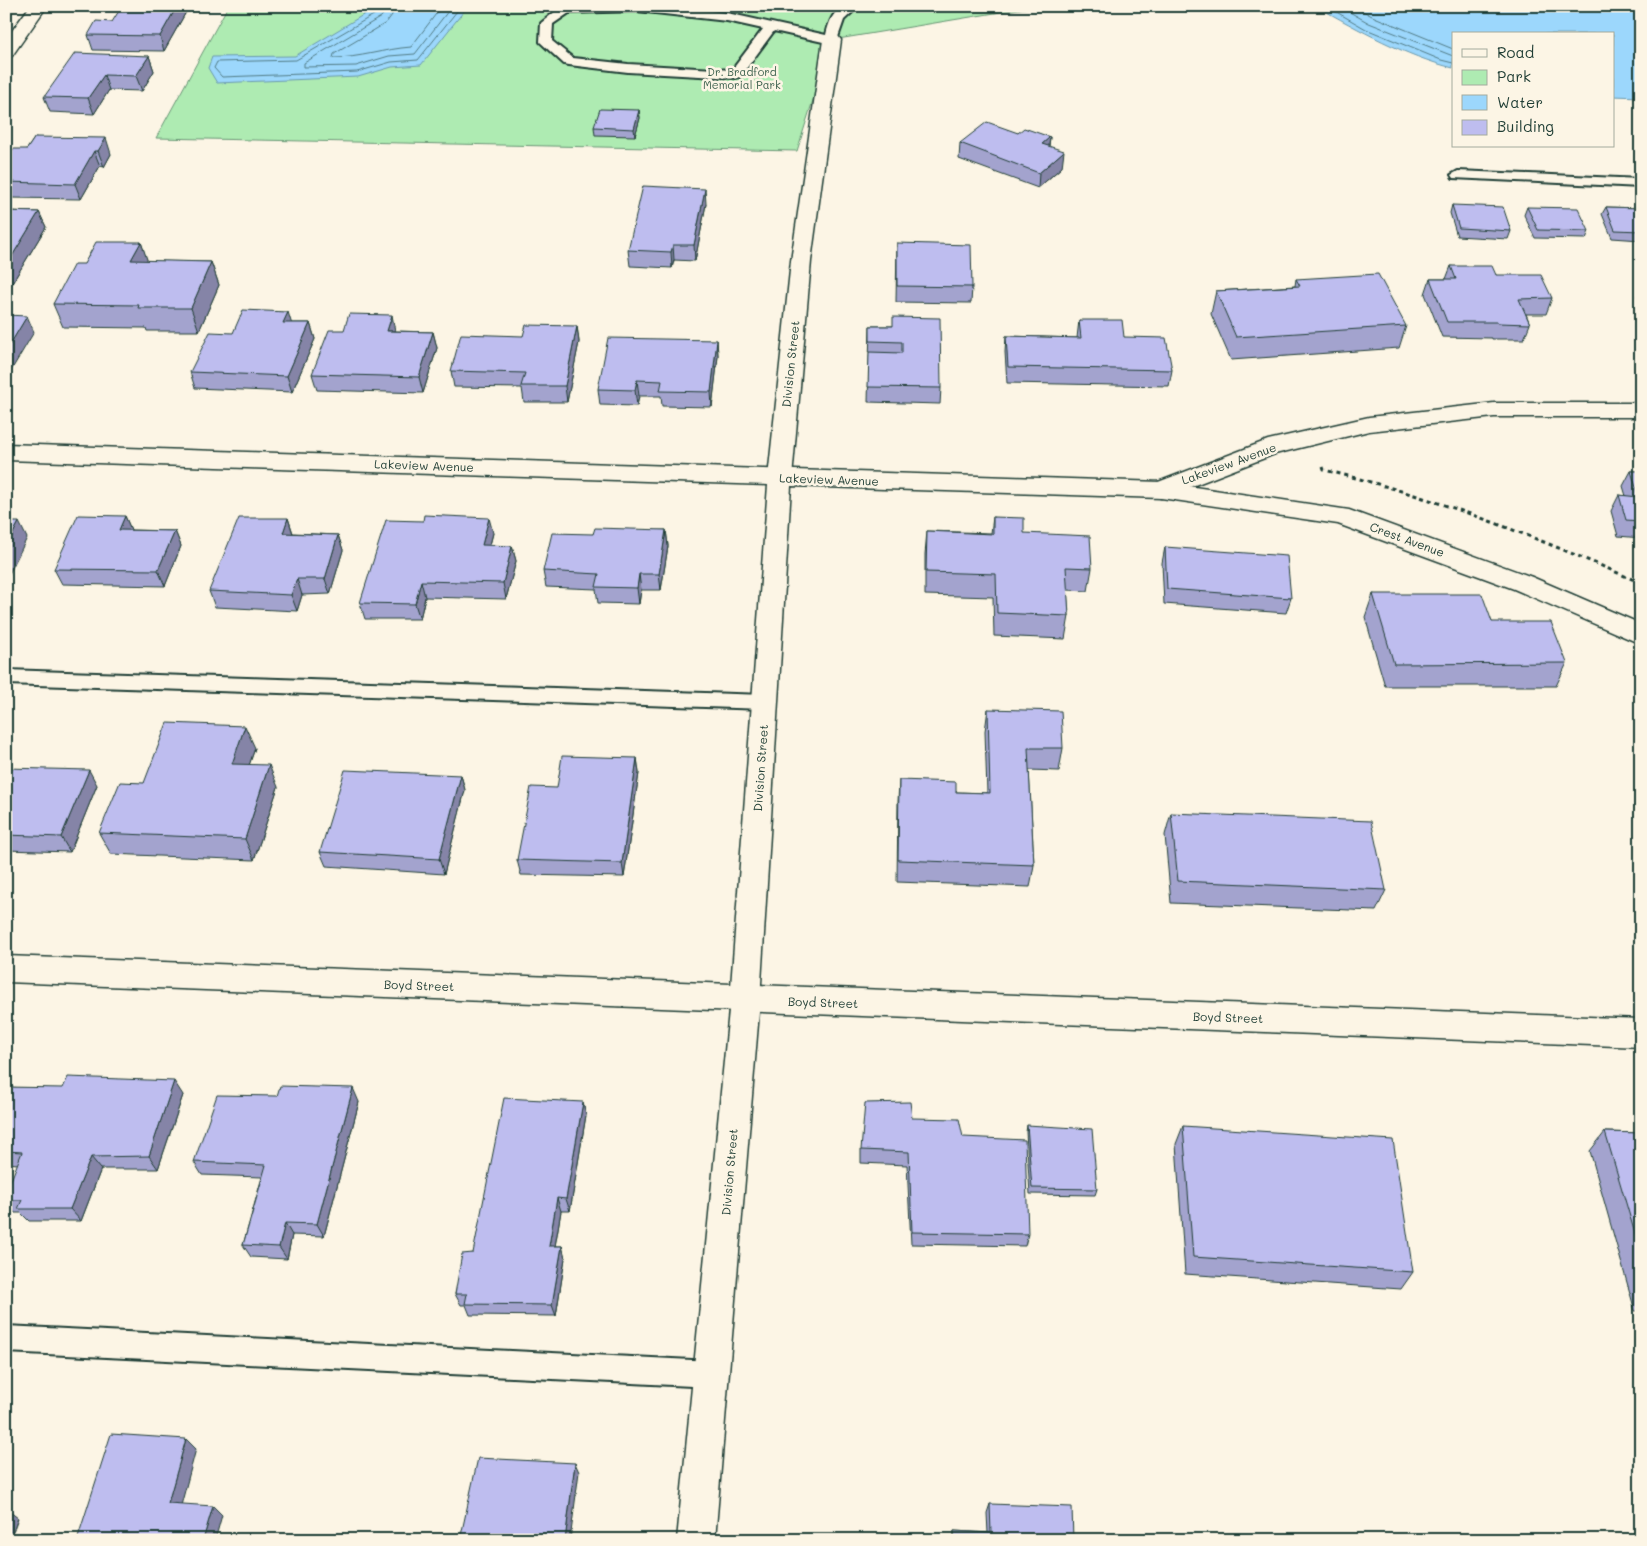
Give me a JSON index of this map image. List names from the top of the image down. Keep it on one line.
{"streets":{"street":["Division Street","Lakeview Avenue","Crest Avenue","Boyd Street"]},"crossings":[["Division Street","Lakeview Avenue"],["Division Street","Boyd Street"],["Lakeview Avenue","Crest Avenue"]],"parks":["Dr. Bradford Memorial Park"],"legend":["Road","Park","Water","Building"]}
